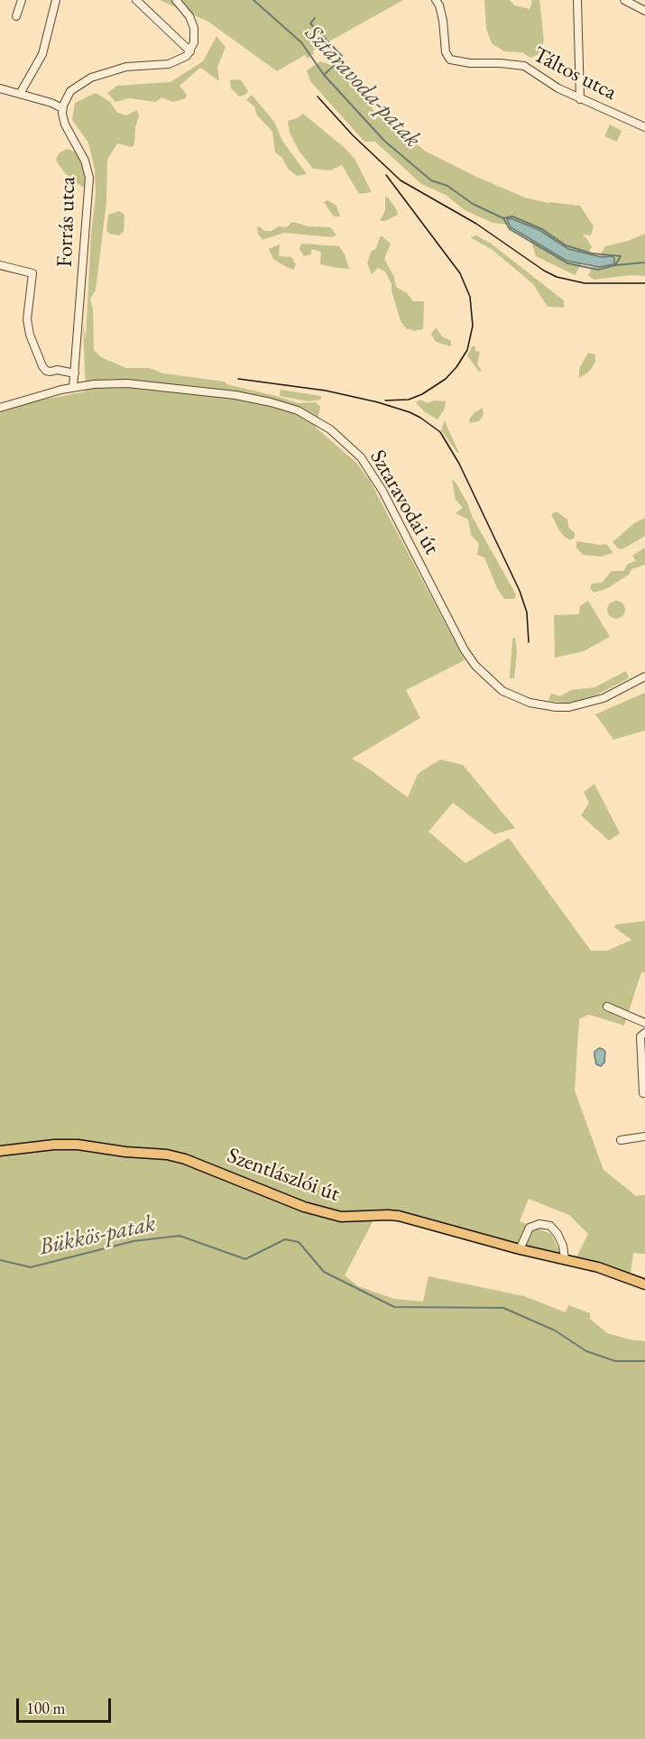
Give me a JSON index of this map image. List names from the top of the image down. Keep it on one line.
{"streets":{"main road":["Szentlászlói út"],"street":["Táltos utca","Forrás utca","Sztaravodai út"]},"crossings":[["Forrás utca","Sztaravodai út"]],"water":["Sztaravoda-patak","Bükkös-patak"],"scale_bar":"100 m"}
